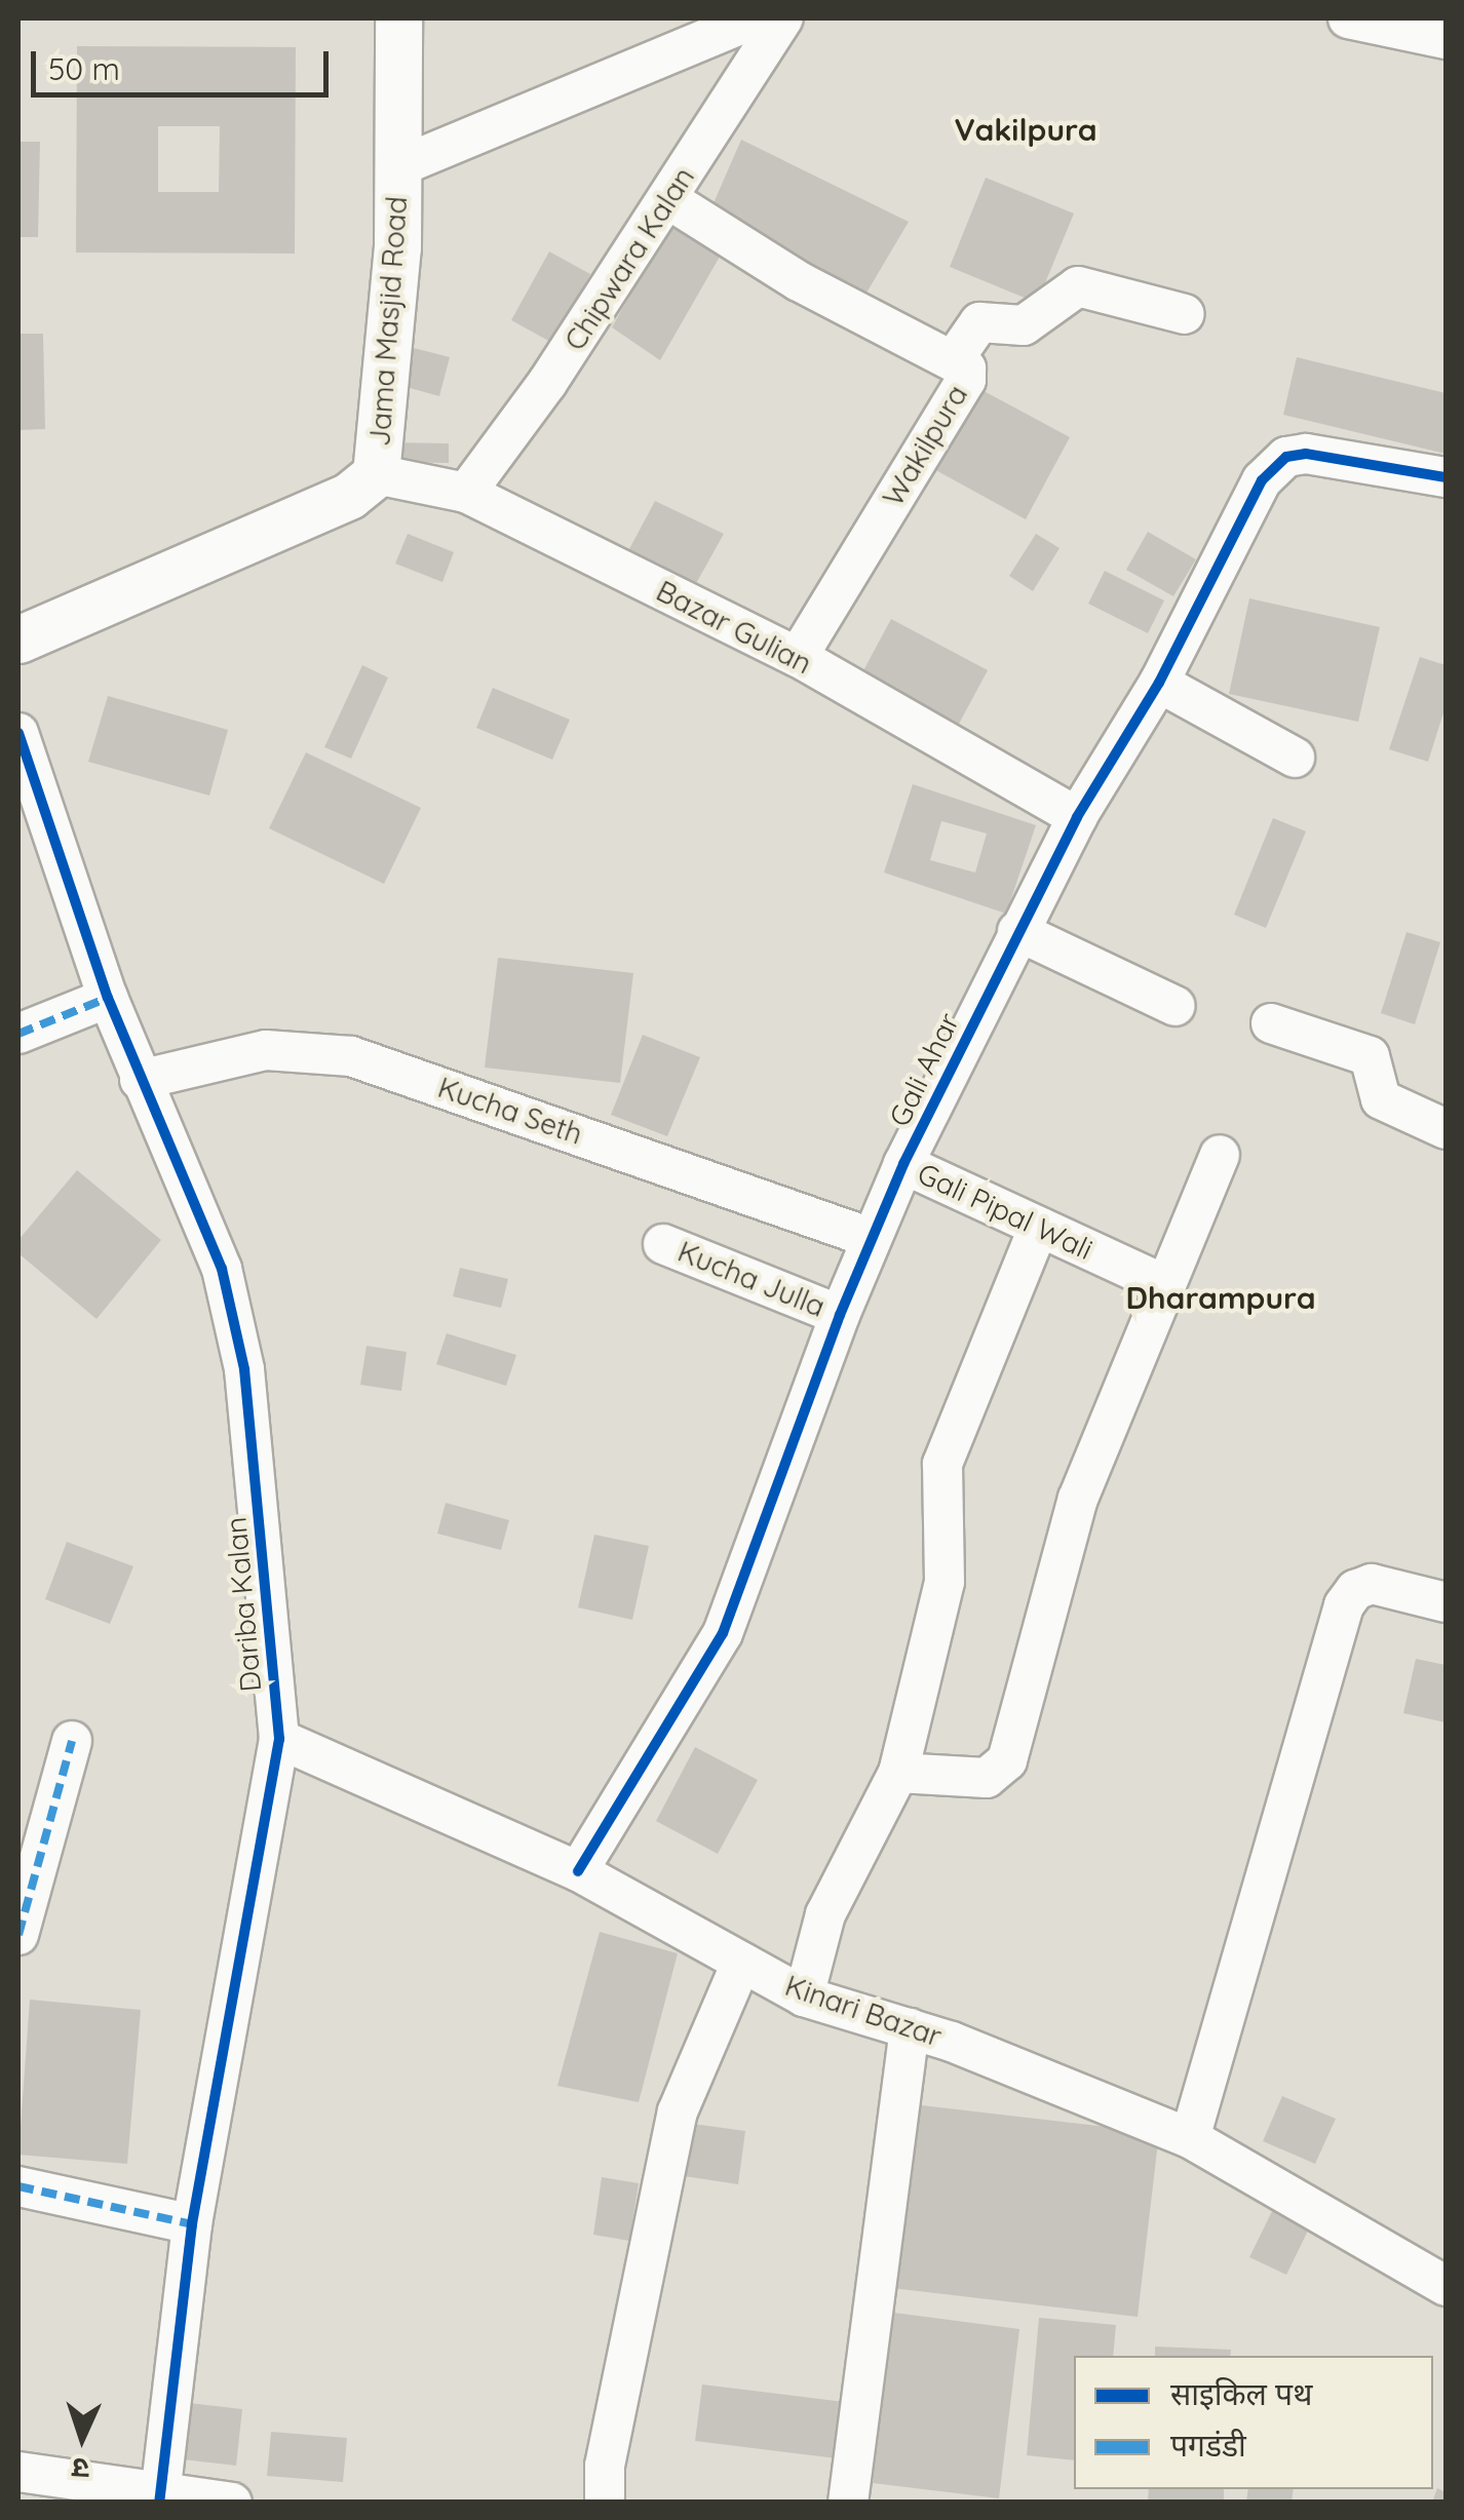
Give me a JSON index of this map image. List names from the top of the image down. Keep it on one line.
{"streets":{"street":["Chipwara Kalan","Jama Masjid Road","Wakilpura","Bazar Gulian","Gali Ahar","Kucha Seth","Gali Pipal Wali","Kucha Julla","Dariba Kalan","Kinari Bazar"]},"crossings":[["Chipwara Kalan","Wakilpura"],["Chipwara Kalan","Bazar Gulian"],["Jama Masjid Road","Bazar Gulian"],["Wakilpura","Bazar Gulian"],["Bazar Gulian","Gali Ahar"],["Gali Ahar","Kucha Seth"],["Gali Ahar","Gali Pipal Wali"],["Gali Ahar","Kucha Julla"],["Gali Ahar","Kinari Bazar"],["Kucha Seth","Dariba Kalan"],["Dariba Kalan","Kinari Bazar"]],"districts":["Vakilpura","Dharampura"],"legend":["साइकिल पथ","पगडंडी"],"scale_bar":"50 m","north":"bottom"}
